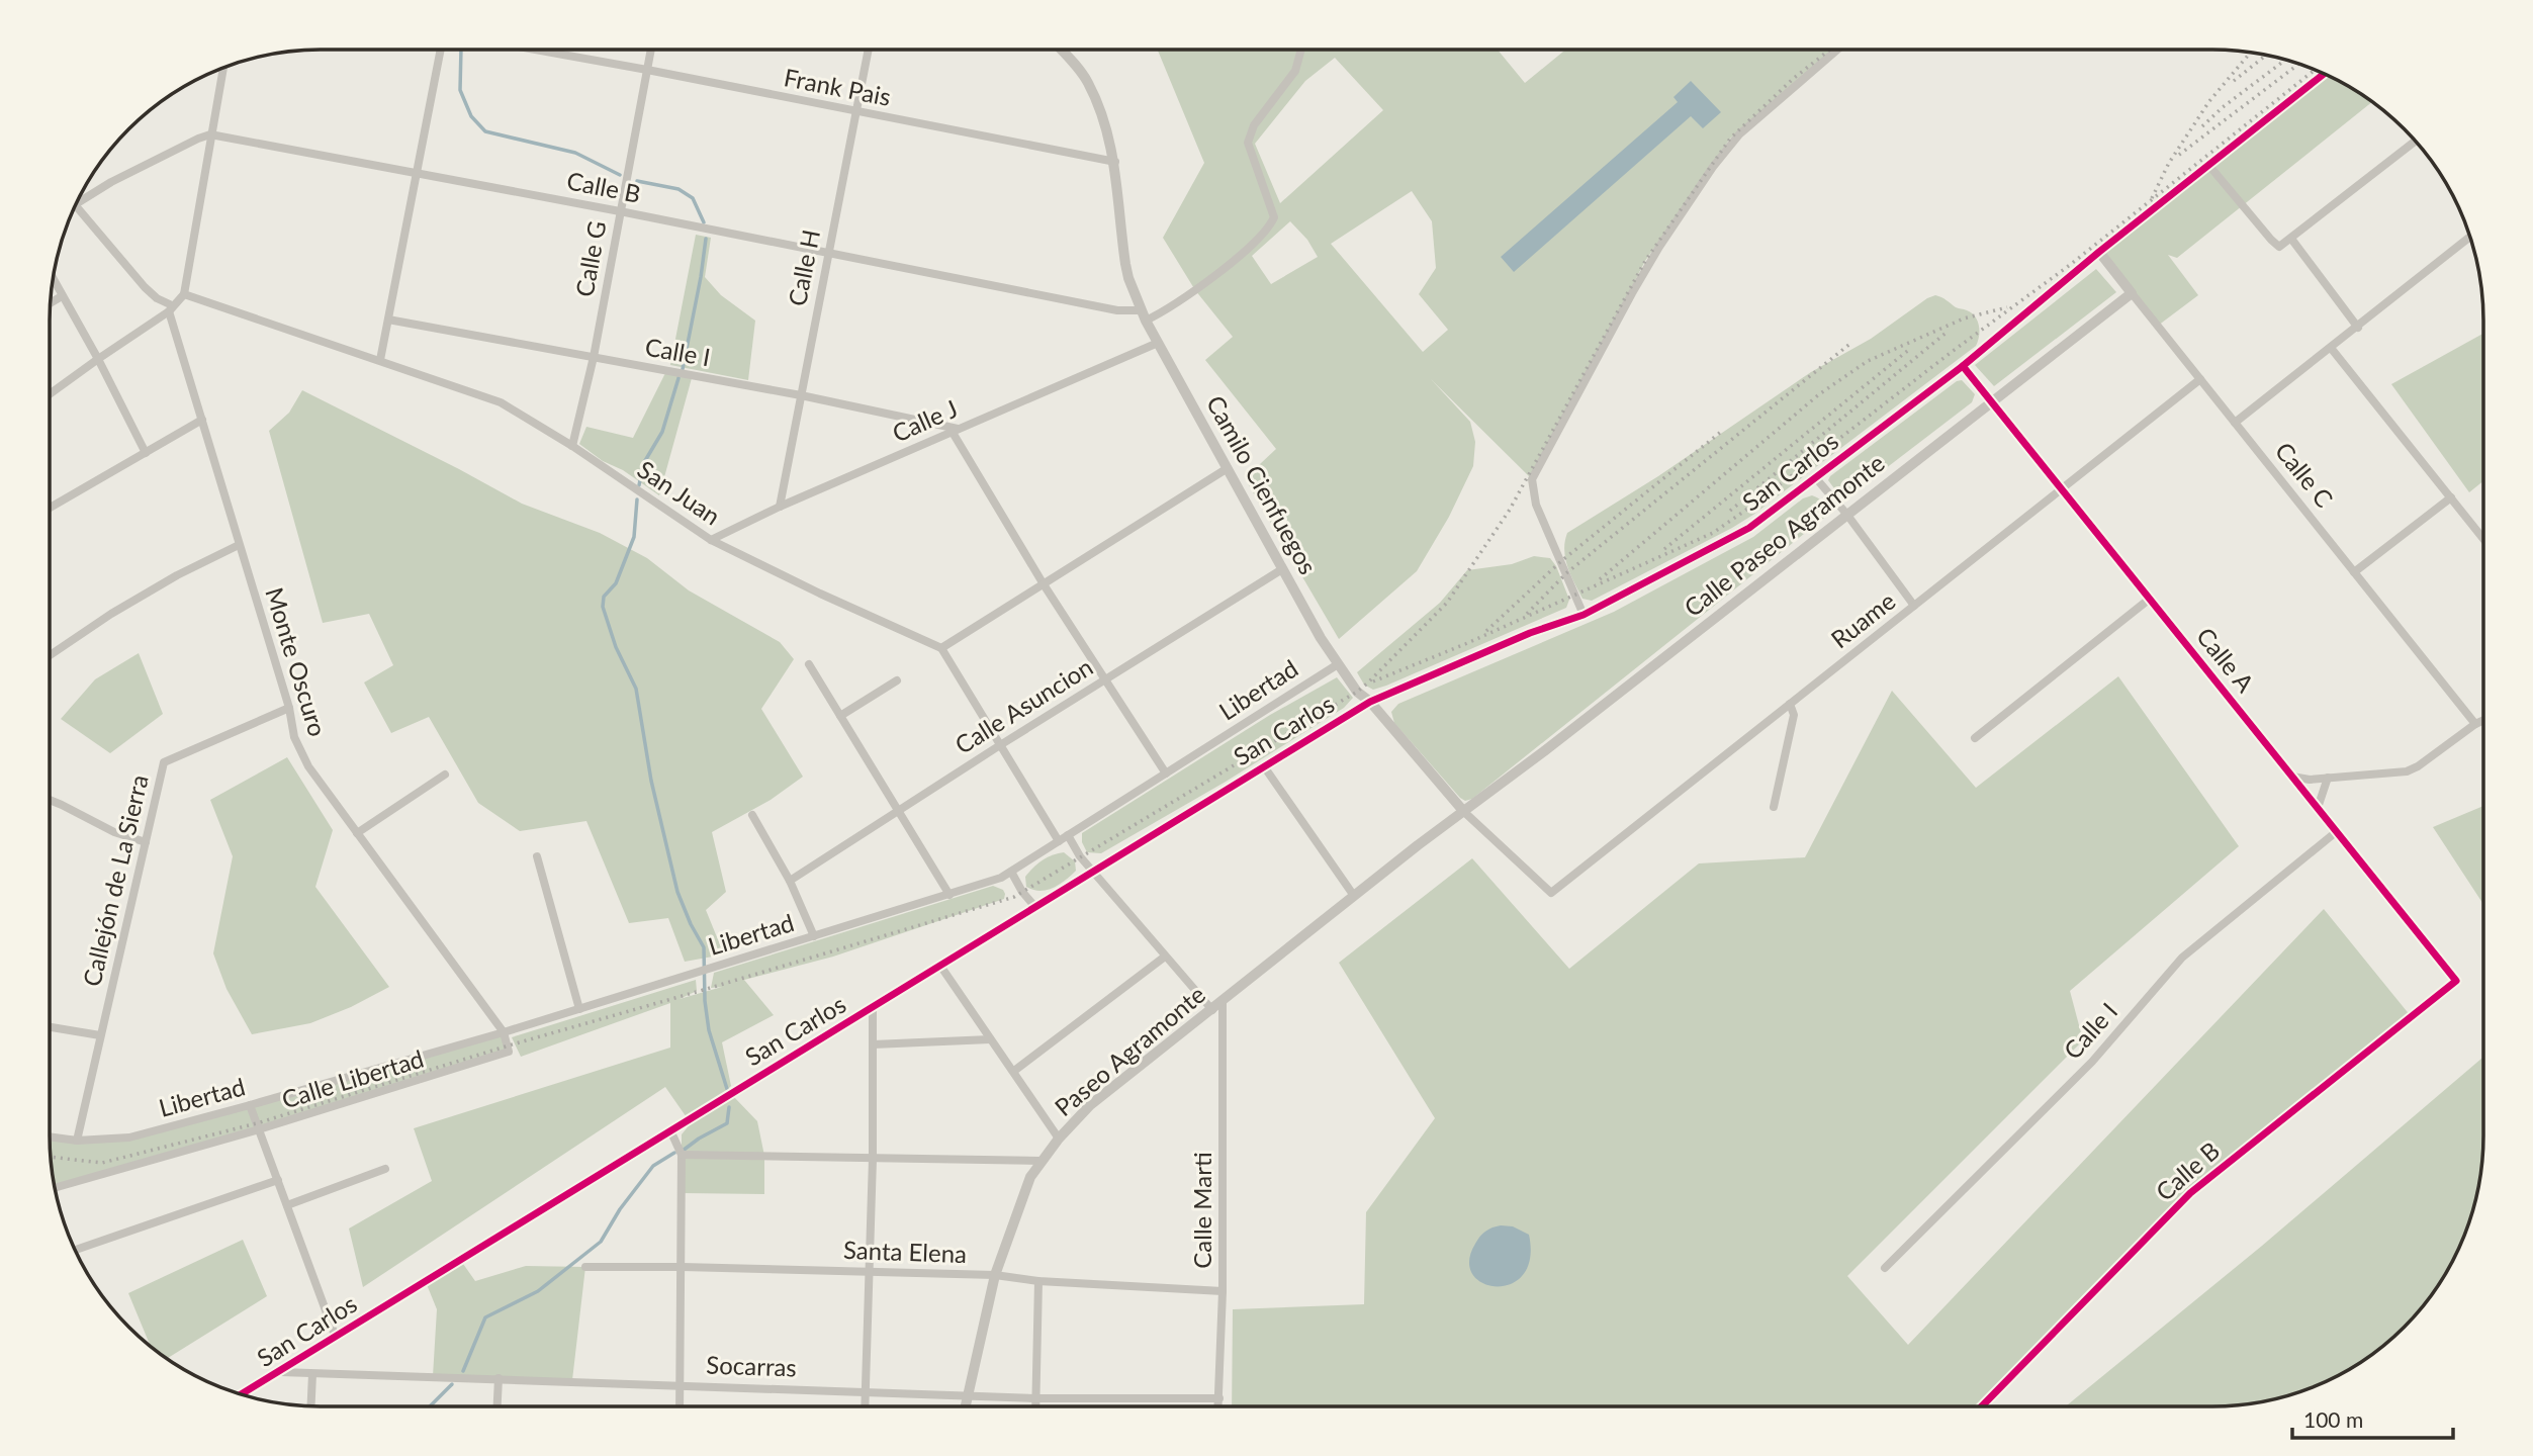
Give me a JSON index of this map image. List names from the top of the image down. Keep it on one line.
{"streets":{"street":["Frank Pais","Calle B","Calle G","Calle H","Calle I","Calle J","San Carlos","Calle C","Camilo Cienfuegos","San Juan","Calle Paseo Agramonte","Ruame","Calle A","Monte Oscuro","Libertad","Calle Asuncion","Callejón de La Sierra","Paseo Agramonte","Calle Libertad","Calle Marti","Santa Elena","Socarras"]},"crossings":[["Frank Pais","Calle G"],["Frank Pais","Calle H"],["Frank Pais","Camilo Cienfuegos"],["Calle B","Calle G"],["Calle B","Calle H"],["Calle B","Camilo Cienfuegos"],["Calle B","Calle A"],["Calle G","Calle I"],["Calle G","San Juan"],["Calle H","Calle I"],["Calle H","Calle J"],["Calle I","Calle J"],["Calle I","Calle A"],["Calle J","Camilo Cienfuegos"],["Calle J","San Juan"],["San Carlos","Calle C"],["San Carlos","Camilo Cienfuegos"],["San Carlos","Calle A"],["San Carlos","Socarras"],["Calle C","Calle Paseo Agramonte"],["Calle C","Ruame"],["Camilo Cienfuegos","Calle Paseo Agramonte"],["Camilo Cienfuegos","Ruame"],["Camilo Cienfuegos","Libertad"],["Camilo Cienfuegos","Calle Asuncion"],["Camilo Cienfuegos","Paseo Agramonte"],["Calle Paseo Agramonte","Calle A"],["Calle Paseo Agramonte","Paseo Agramonte"],["Ruame","Calle A"],["Monte Oscuro","Libertad"],["Monte Oscuro","Callejón de La Sierra"],["Monte Oscuro","Calle Libertad"],["Libertad","Callejón de La Sierra"],["Paseo Agramonte","Calle Marti"],["Paseo Agramonte","Santa Elena"],["Paseo Agramonte","Socarras"],["Calle Marti","Santa Elena"],["Calle Marti","Socarras"]],"scale_bar":"100 m"}
